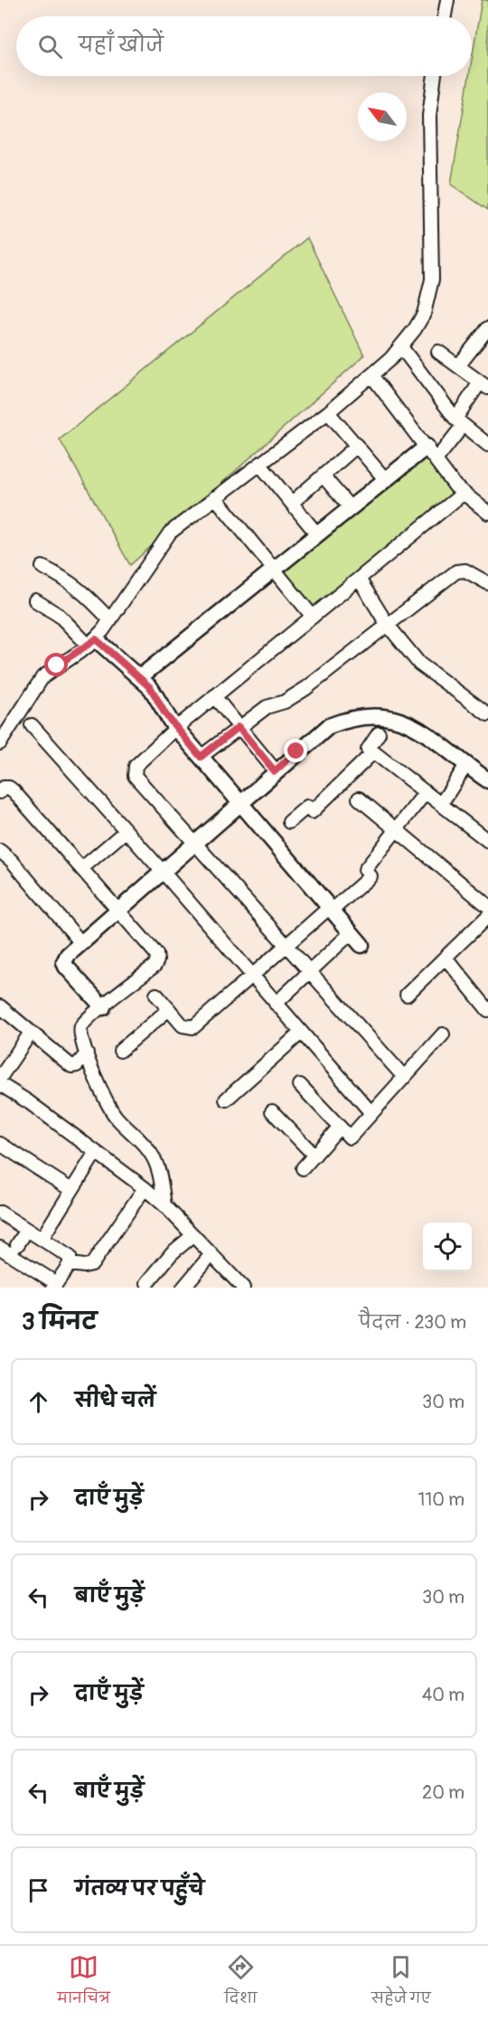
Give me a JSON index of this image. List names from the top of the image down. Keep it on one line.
{"north":"top left","page":{"search":"यहाँ खोजें","heading":["3 मिनट","पैदल · 230 m"],"list":[["सीधे चलें","30 m"],["दाएँ मुड़ें","110 m"],["बाएँ मुड़ें","30 m"],["दाएँ मुड़ें","40 m"],["बाएँ मुड़ें","20 m"],"गंतव्य पर पहुँचे"],"nav":["मानचित्र","दिशा","सहेजे गए"]}}
